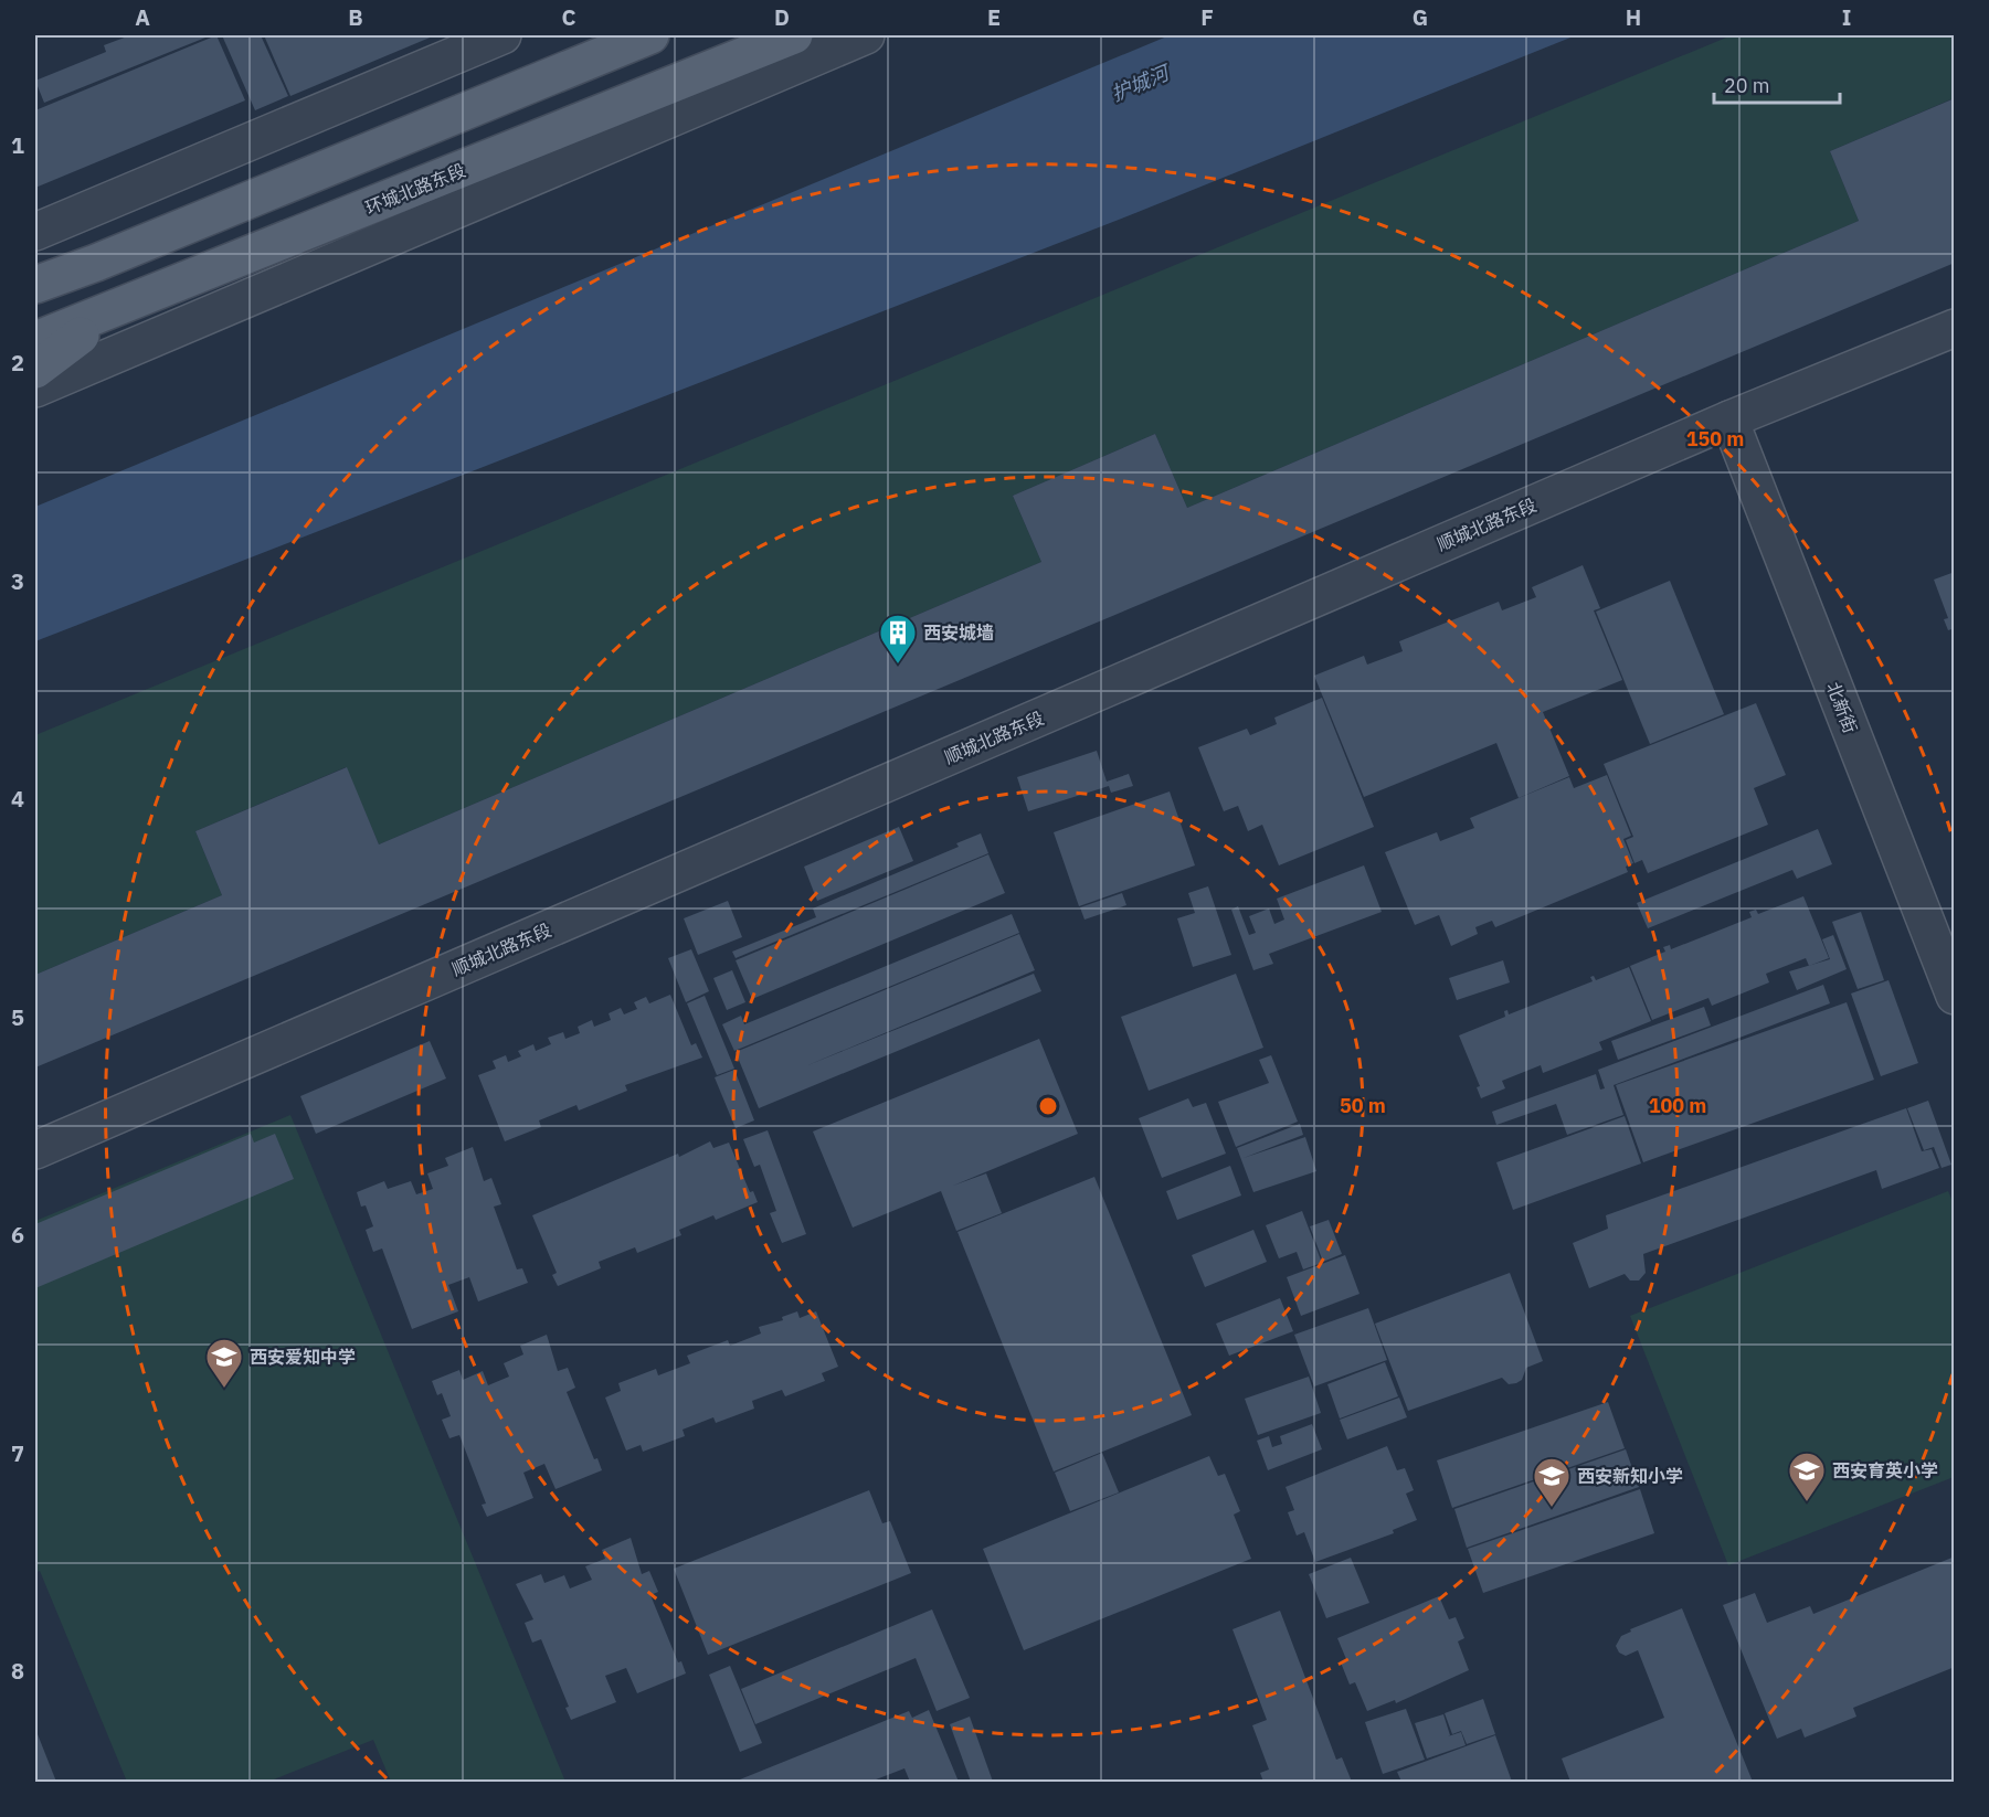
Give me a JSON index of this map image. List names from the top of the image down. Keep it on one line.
{"streets":{"main road":["环城北路东段"],"street":["顺城北路东段","北新街"]},"crossings":[["顺城北路东段","北新街"]],"water":["护城河"],"places":{"building":["西安城墙"],"school or university":["西安爱知中学","西安育英小学","西安新知小学"]},"scale_bar":"20 m","grid":{"columns":["A","B","C","D","E","F","G","H","I"],"rows":["1","2","3","4","5","6","7","8"]},"rings":["150 m","50 m","100 m"]}
